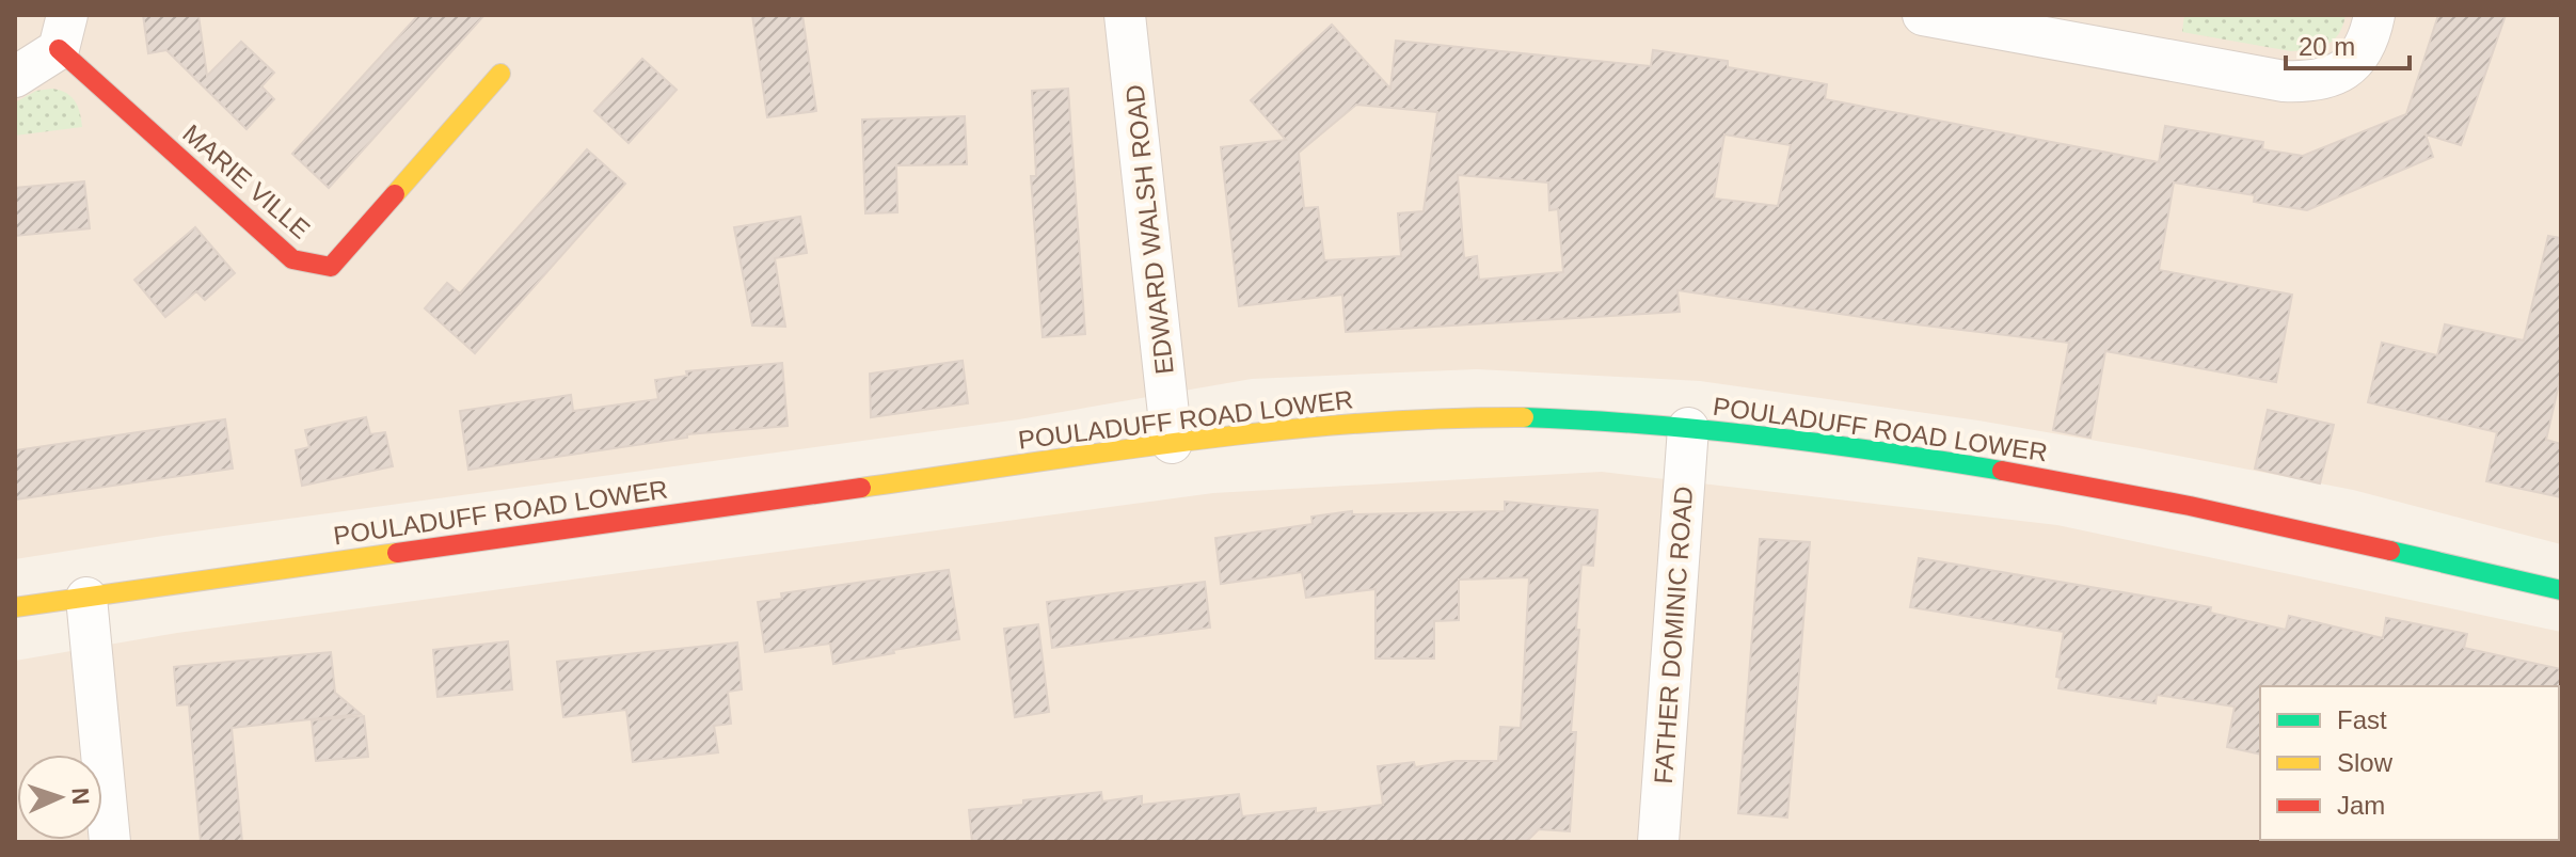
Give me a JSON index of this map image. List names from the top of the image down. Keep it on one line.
{"streets":{"street":["MARIE VILLE","EDWARD WALSH ROAD","POULADUFF ROAD LOWER","FATHER DOMINIC ROAD"]},"crossings":[["EDWARD WALSH ROAD","POULADUFF ROAD LOWER"],["POULADUFF ROAD LOWER","FATHER DOMINIC ROAD"]],"legend":["Fast","Slow","Jam"],"scale_bar":"20 m","north":"right"}
